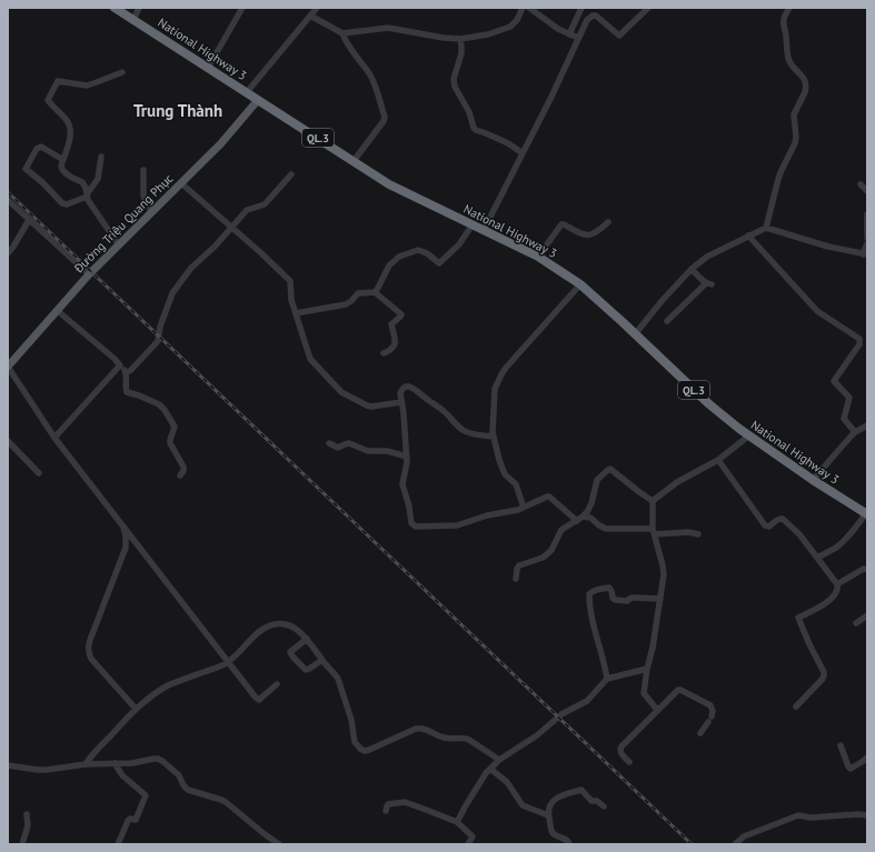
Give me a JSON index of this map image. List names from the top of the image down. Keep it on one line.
{"streets":{"highway":["National Highway 3","QL.3"],"main road":["Đường Triệu Quang Phục"]},"crossings":[["National Highway 3","Đường Triệu Quang Phục"]],"districts":["Trung Thành"]}
